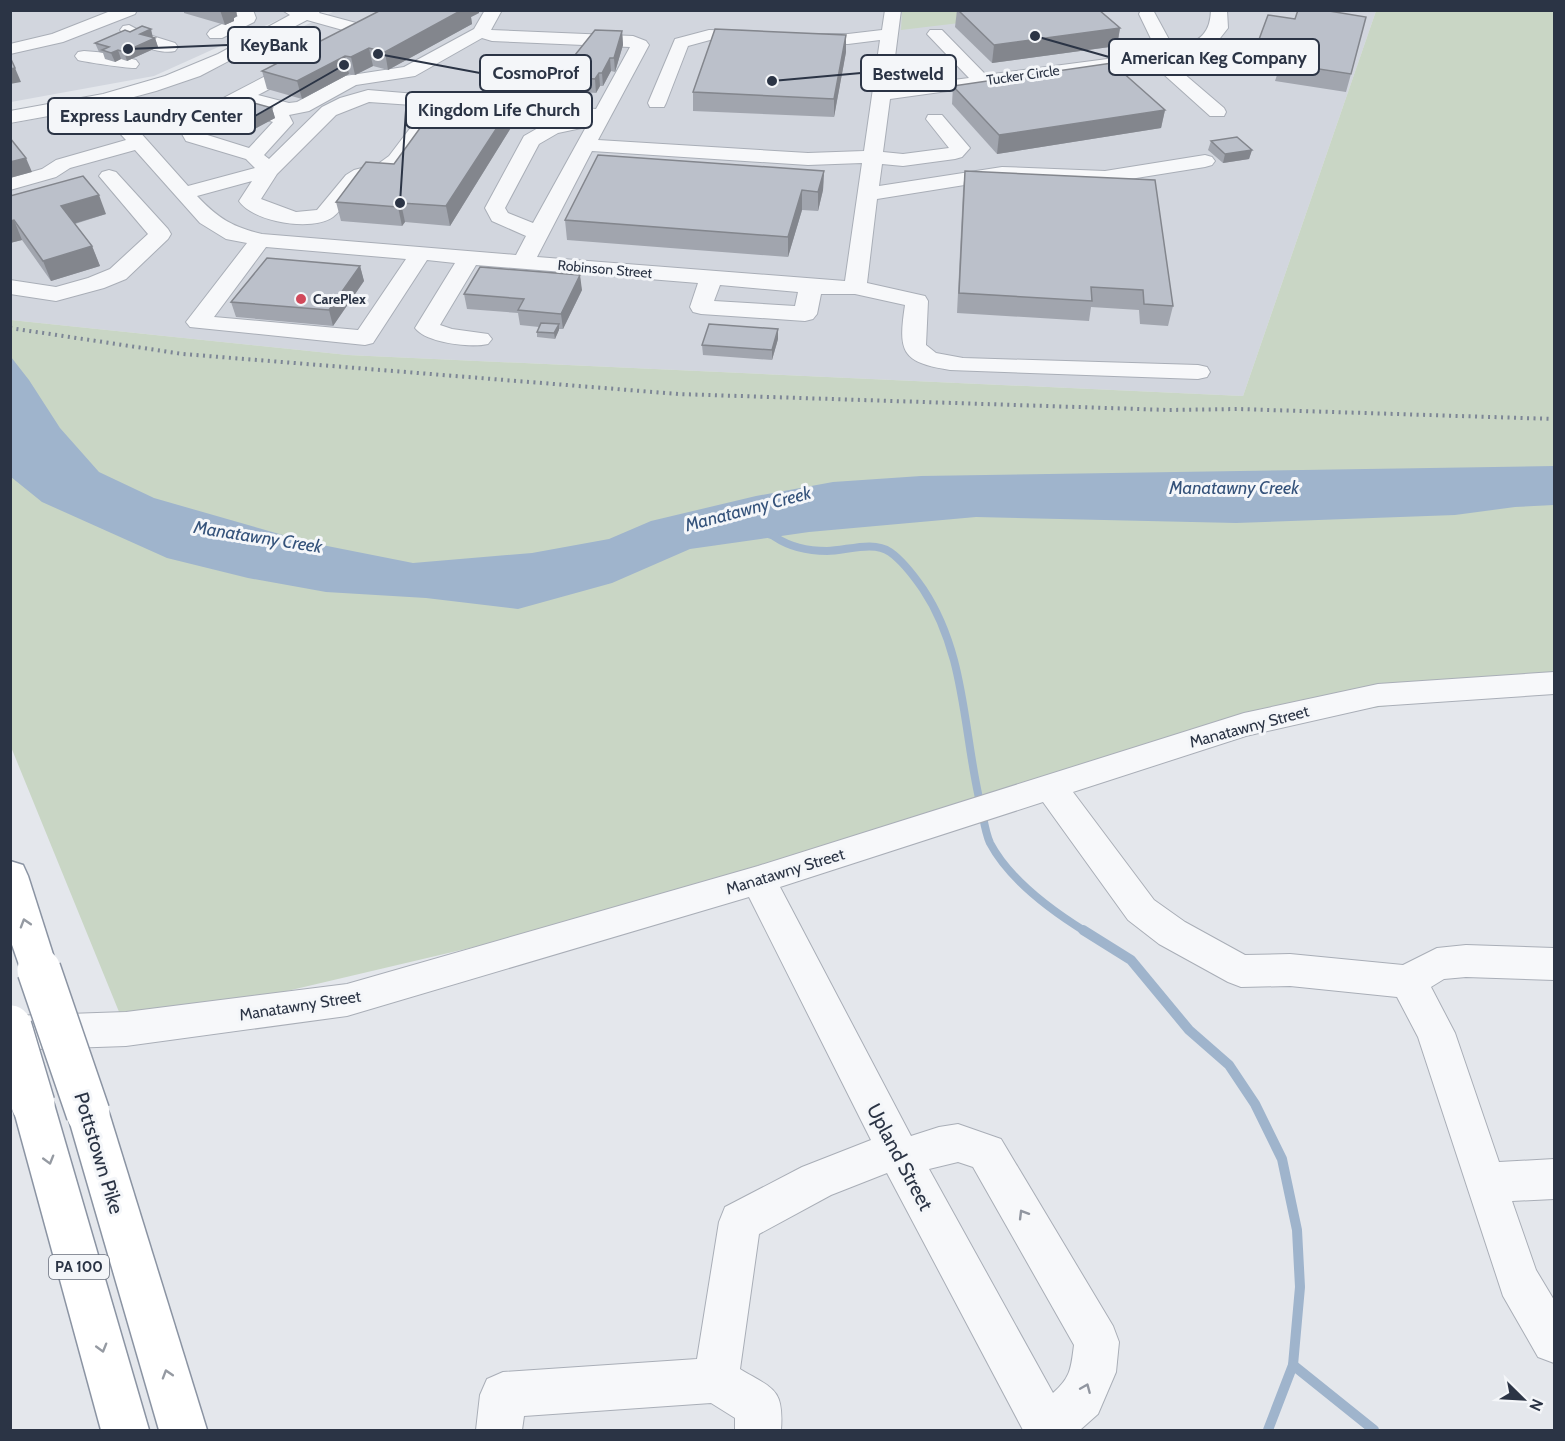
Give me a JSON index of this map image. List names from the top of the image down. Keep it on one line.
{"streets":{"highway":["Pottstown Pike","PA 100"],"street":["Tucker Circle","Robinson Street","Manatawny Street","Upland Street"]},"crossings":[["Manatawny Street","Upland Street"]],"water":["Manatawny Creek"],"places":["American Keg Company","KeyBank","CosmoProf","Express Laundry Center","Bestweld","Kingdom Life Church","CarePlex"],"north":"bottom right"}
